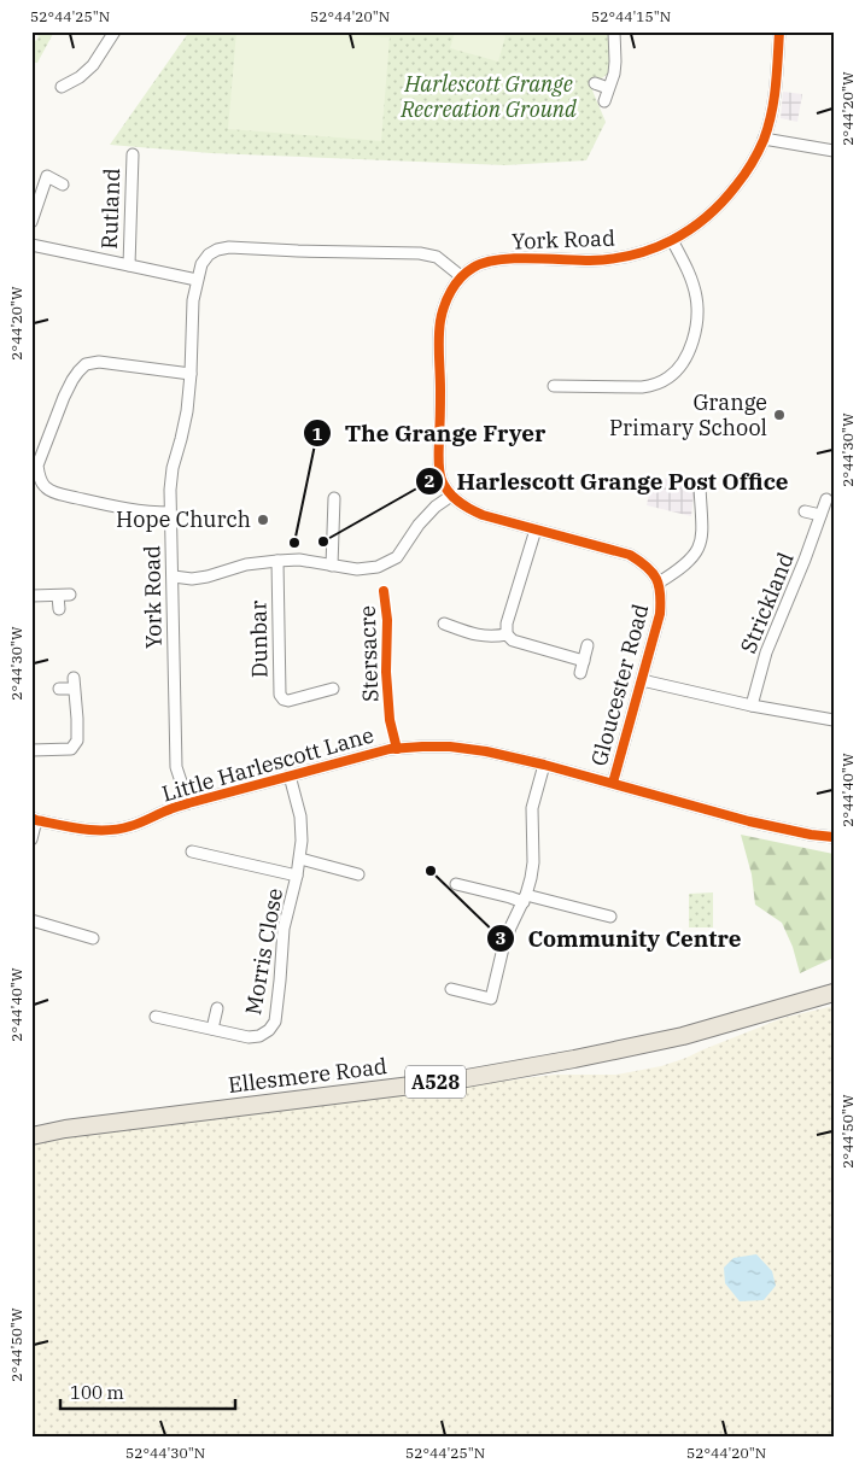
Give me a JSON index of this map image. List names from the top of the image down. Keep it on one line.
{"streets":{"main road":["Ellesmere Road","A528"],"street":["Rutland","York Road","Strickland","Dunbar","Gloucester Road","Little Harlescott Lane","Morris Close"],"cycle path":["Stersacre"]},"crossings":[["Rutland","York Road"],["York Road","Little Harlescott Lane"],["Gloucester Road","Little Harlescott Lane"],["Little Harlescott Lane","Morris Close"]],"parks":["Harlescott Grange Recreation Ground"],"places":["Grange Primary School","Hope Church","Harlescott Grange Post Office","The Grange Fryer","Community Centre"],"scale_bar":"100 m","coordinates":["52°44'25\"N","52°44'20\"N","52°44'15\"N","2°44'20\"W","2°44'30\"W","2°44'40\"W","2°44'50\"W","52°44'30\"N"]}
